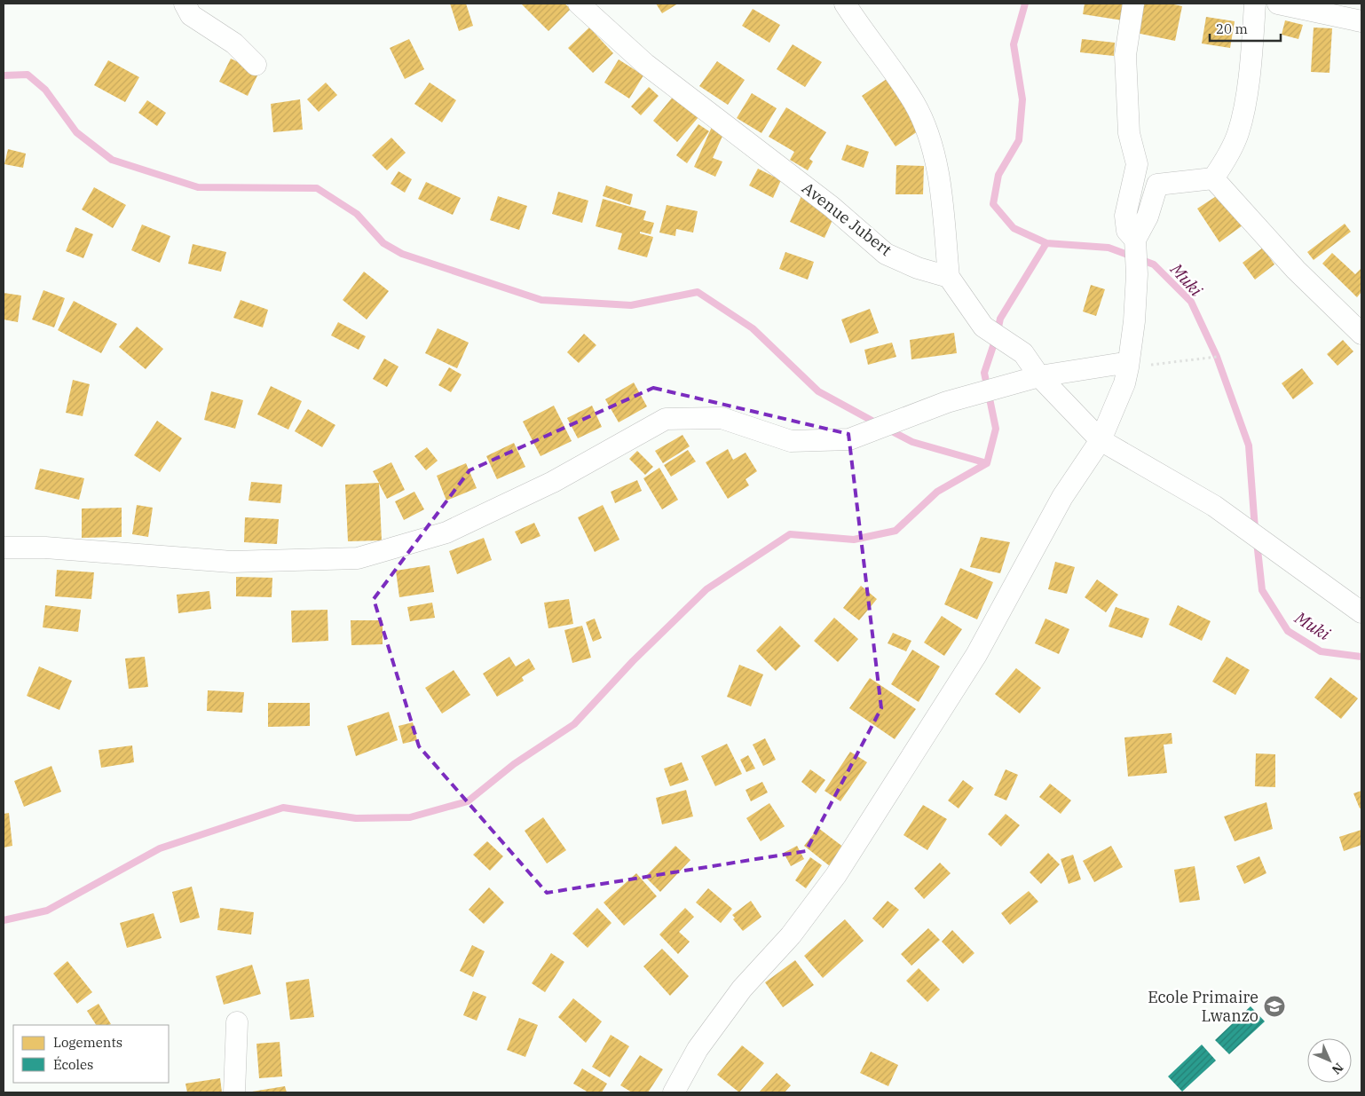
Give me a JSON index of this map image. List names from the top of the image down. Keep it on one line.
{"streets":{"street":["Avenue Jubert"]},"water":["Muki"],"places":{"school or university":["Ecole Primaire Lwanzo"]},"legend":["Logements","Écoles"],"scale_bar":"20 m","north":"bottom right"}
